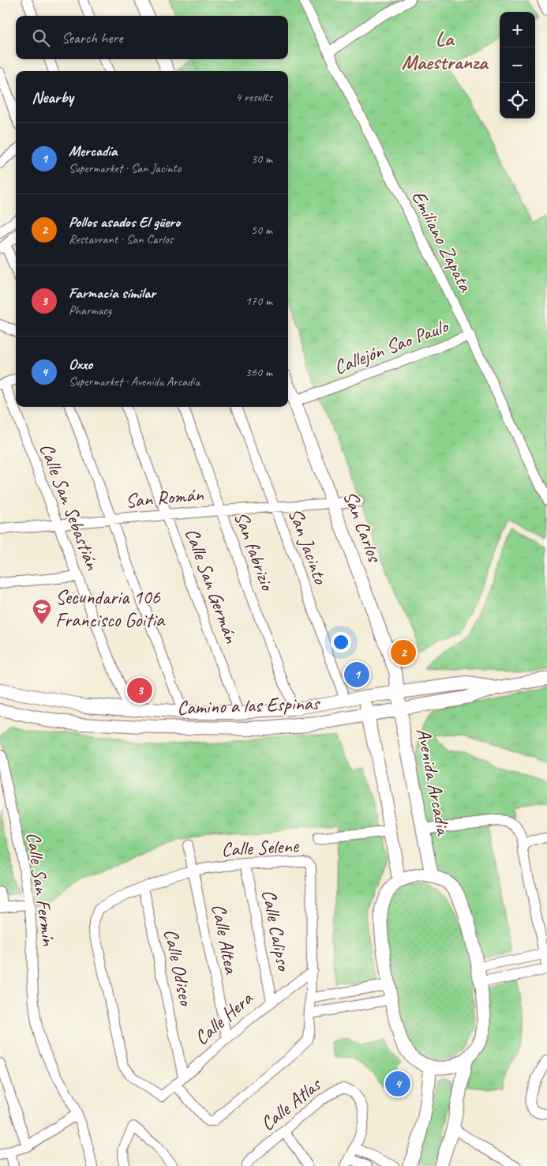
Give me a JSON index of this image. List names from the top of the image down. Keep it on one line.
{"streets":{"street":["Emiliano Zapata","Callejón Sao Paulo","San Román","Calle San Sebastián","San Carlos","San Jacinto","San fabrizio","Calle San Germán","Camino a las Espinas","Avenida Arcadia","Calle Selene","Calle San Fermín","Calle Calipso","Calle Altea","Calle Odiseo","Calle Hera","Calle Atlas"]},"crossings":[["Emiliano Zapata","Callejón Sao Paulo"],["Callejón Sao Paulo","San Carlos"],["San Román","Calle San Sebastián"],["San Román","San Carlos"],["San Román","San Jacinto"],["San Román","San fabrizio"],["San Román","Calle San Germán"],["Calle San Sebastián","Camino a las Espinas"],["San Carlos","Camino a las Espinas"],["San Carlos","Avenida Arcadia"],["San Jacinto","Camino a las Espinas"],["San fabrizio","Camino a las Espinas"],["Calle San Germán","Camino a las Espinas"],["Camino a las Espinas","Avenida Arcadia"],["Calle Selene","Calle Calipso"],["Calle Selene","Calle Altea"],["Calle Selene","Calle Odiseo"],["Calle Selene","Calle Hera"],["Calle Calipso","Calle Hera"],["Calle Altea","Calle Hera"],["Calle Odiseo","Calle Hera"]],"districts":["La Maestranza"],"places":{"school or university":["Secundaria 106 Francisco Goitia"]},"page":{"map_buttons":["+","−"],"search":"Search here","heading":["Nearby","4 results"],"list":[{"mark":"1","name":"Mercadía","note":"Supermarket · San Jacinto","value":"30 m"},{"mark":"2","name":"Pollos asados El güero","note":"Restaurant · San Carlos","value":"50 m"},{"mark":"3","name":"Farmacia símilar","note":"Pharmacy","value":"170 m"},{"mark":"4","name":"Oxxo","note":"Supermarket · Avenida Arcadia","value":"360 m"}],"pins":["2","1","3","4"]}}
